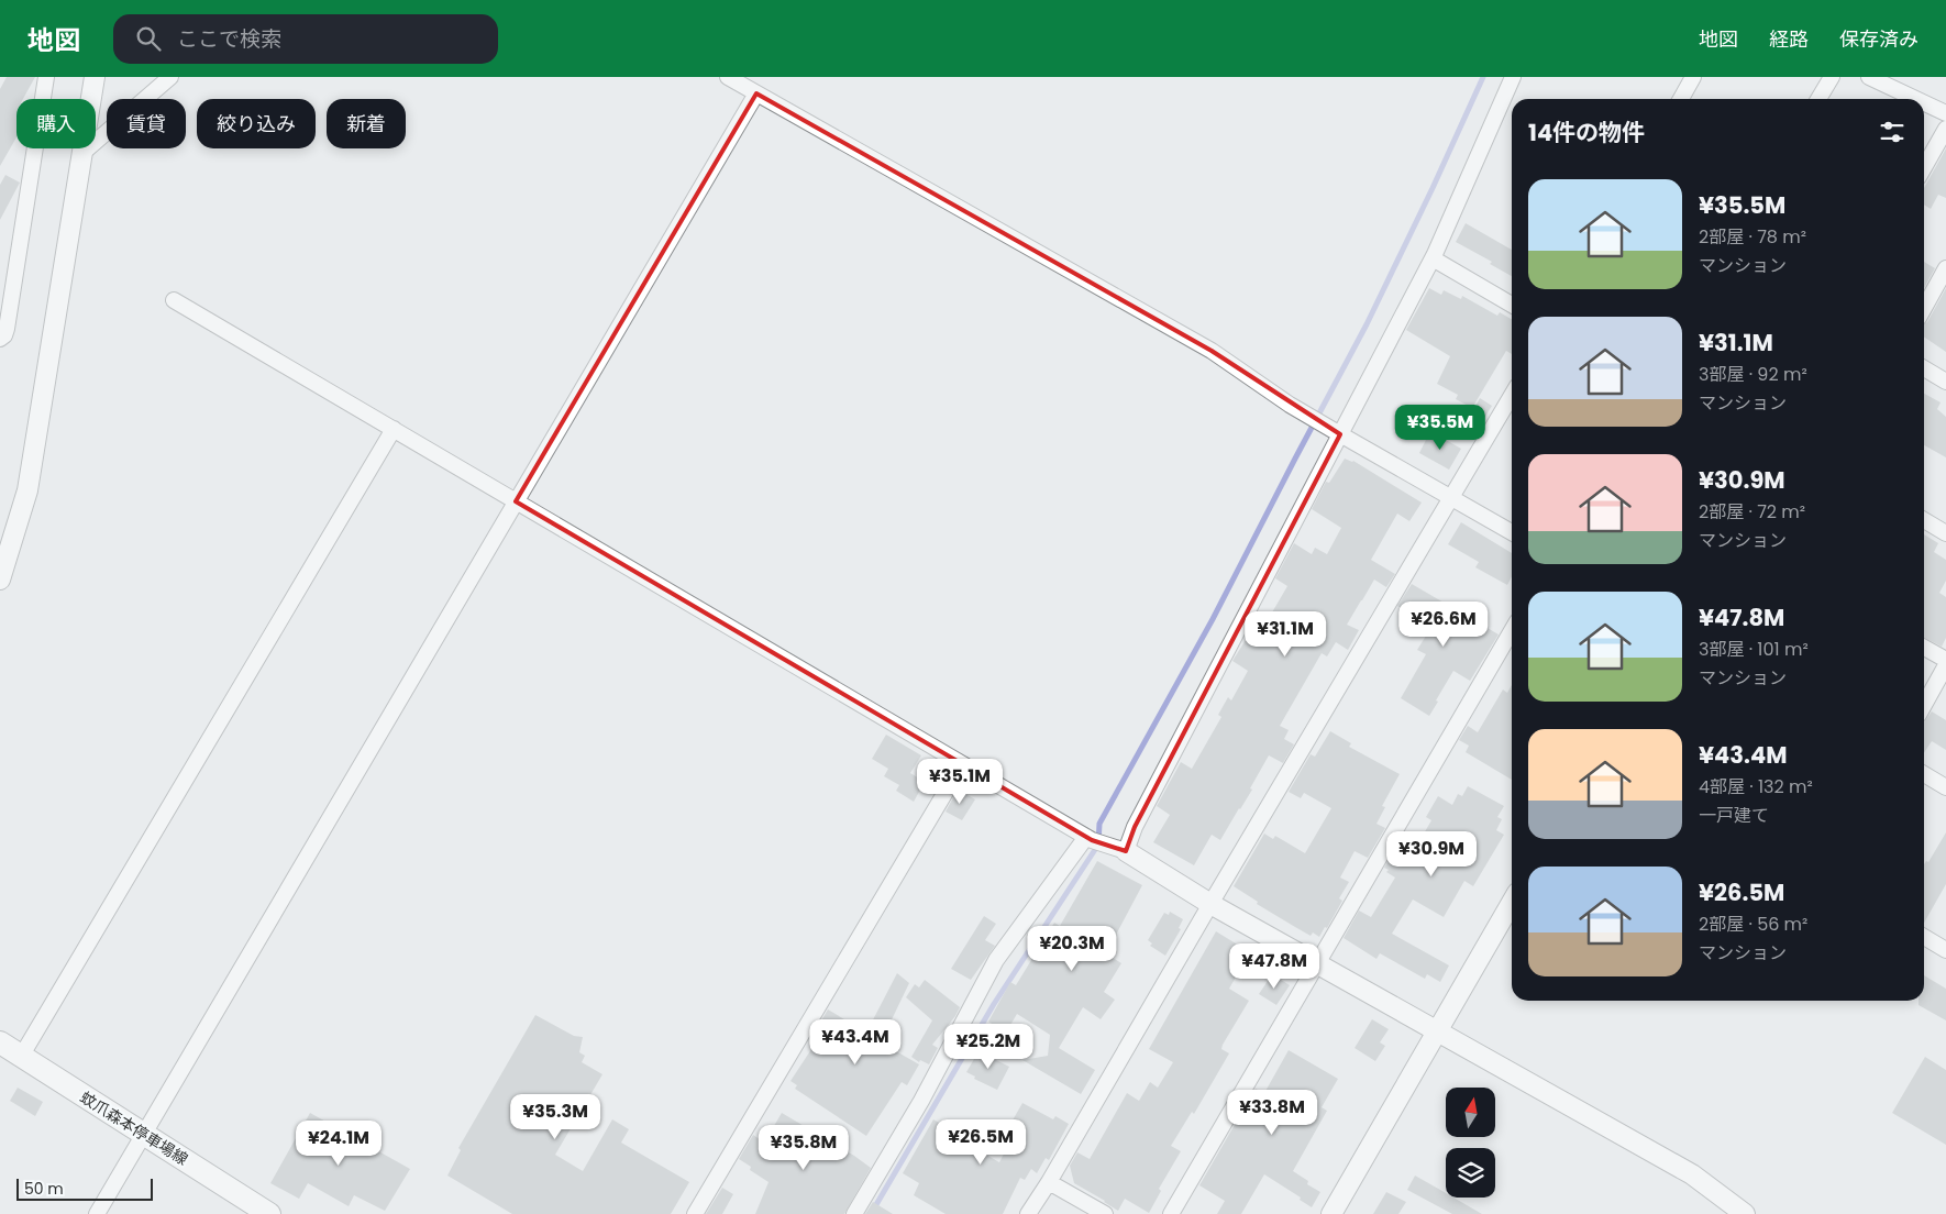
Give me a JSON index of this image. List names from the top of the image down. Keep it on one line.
{"streets":{"main road":["蚊爪森本停車場線"]},"scale_bar":"50 m","north":"top","page":{"header":"地図","search":"ここで検索","nav":["地図","経路","保存済み"],"chip":["購入","賃貸","絞り込み","新着"],"heading":"14件の物件","list":[{"name":"¥35.5M","note":"2部屋 · 78 m² · マンション"},{"name":"¥31.1M","note":"3部屋 · 92 m² · マンション"},{"name":"¥30.9M","note":"2部屋 · 72 m² · マンション"},{"name":"¥47.8M","note":"3部屋 · 101 m² · マンション"},{"name":"¥43.4M","note":"4部屋 · 132 m² · 一戸建て"},{"name":"¥26.5M","note":"2部屋 · 56 m² · マンション"}],"price":["¥35.5M","¥26.6M","¥31.1M","¥35.1M","¥30.9M","¥20.3M","¥47.8M","¥43.4M","¥25.2M","¥33.8M","¥35.3M","¥26.5M","¥24.1M","¥35.8M"],"scale":"50 m"}}
